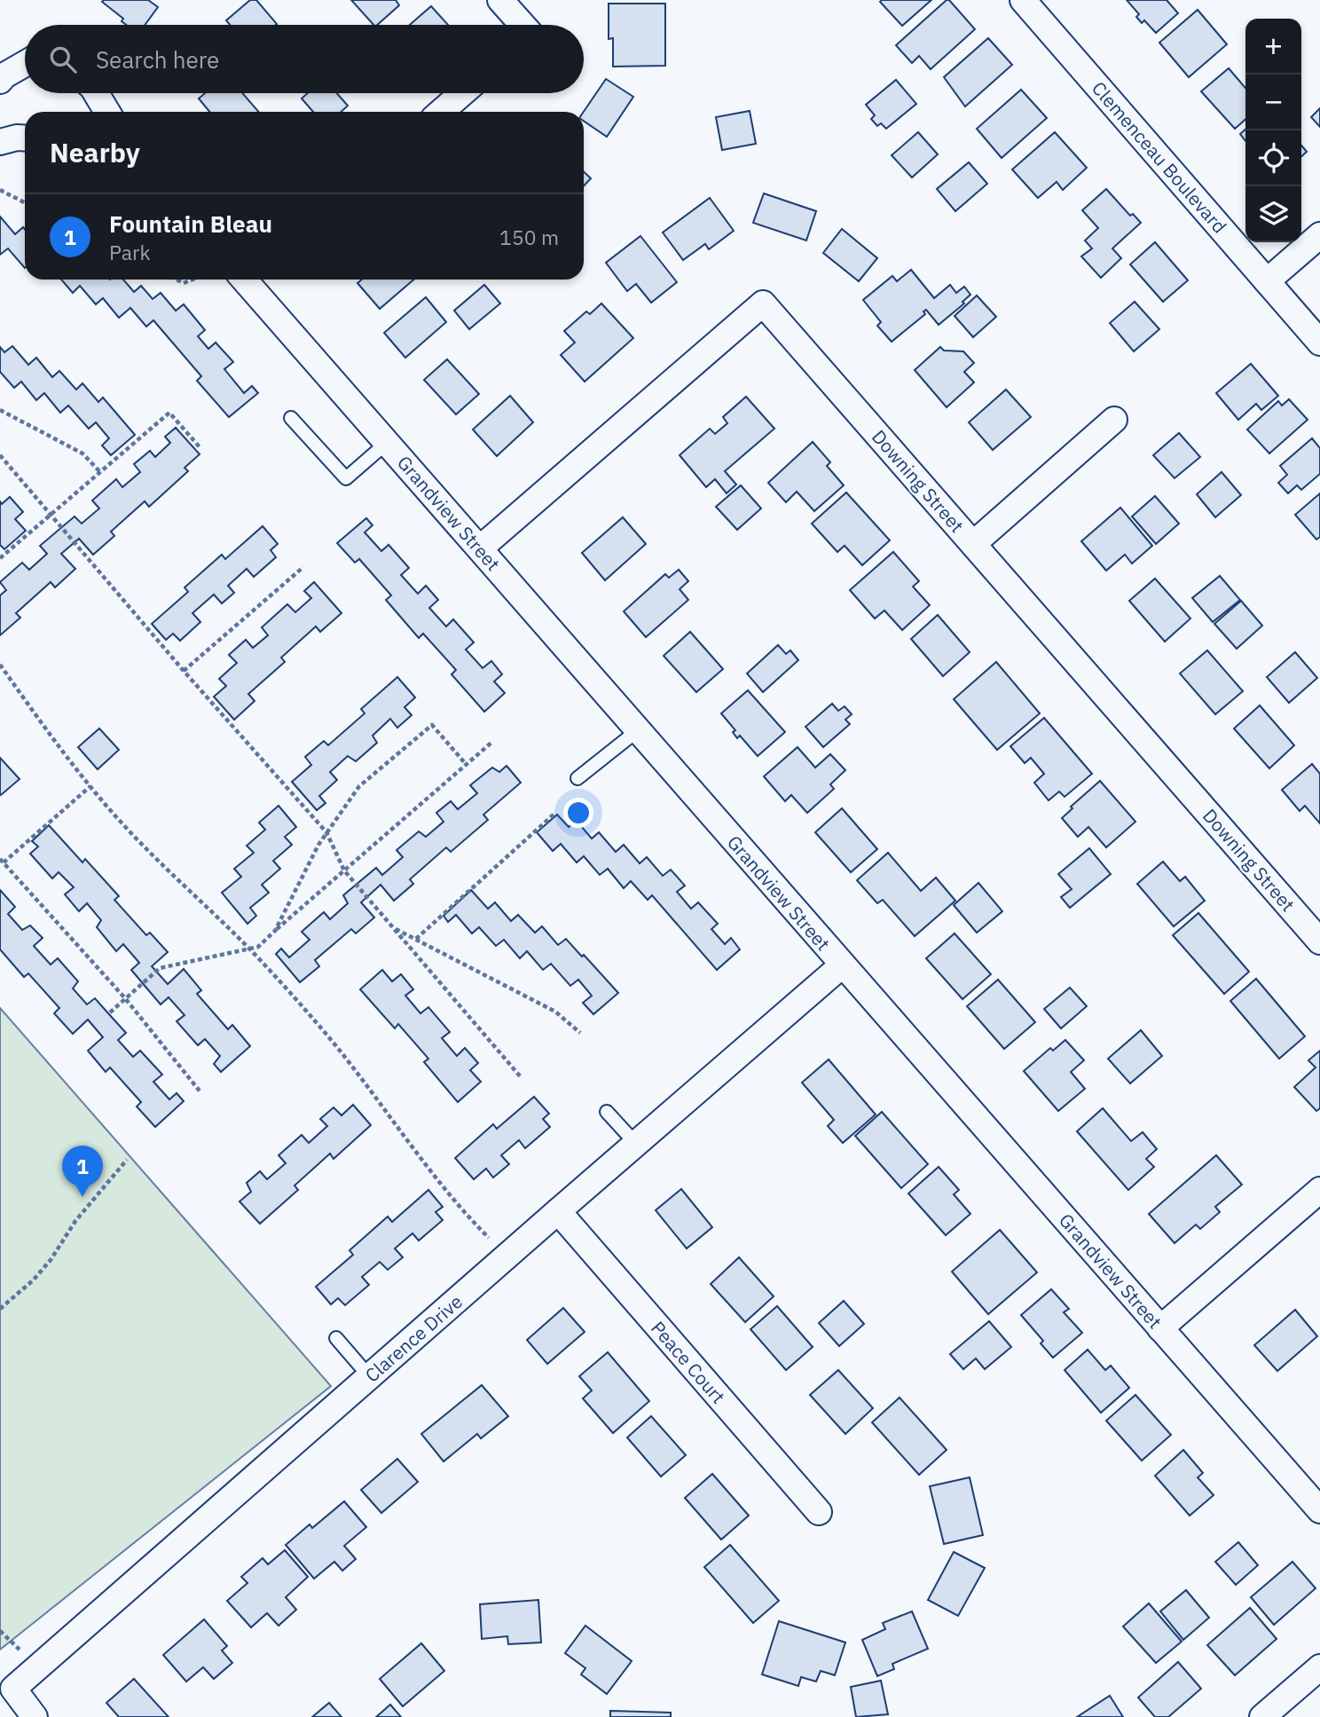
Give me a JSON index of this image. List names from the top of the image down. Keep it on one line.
{"streets":{"street":["Clemenceau Boulevard","Downing Street","Grandview Street","Clarence Drive","Peace Court"]},"crossings":[["Downing Street","Grandview Street"],["Grandview Street","Clarence Drive"],["Clarence Drive","Peace Court"]],"page":{"map_buttons":["+","−"],"search":"Search here","heading":"Nearby","list":[{"mark":"1","name":"Fountain Bleau","note":"Park","value":"150 m"}],"pins":"1"}}
